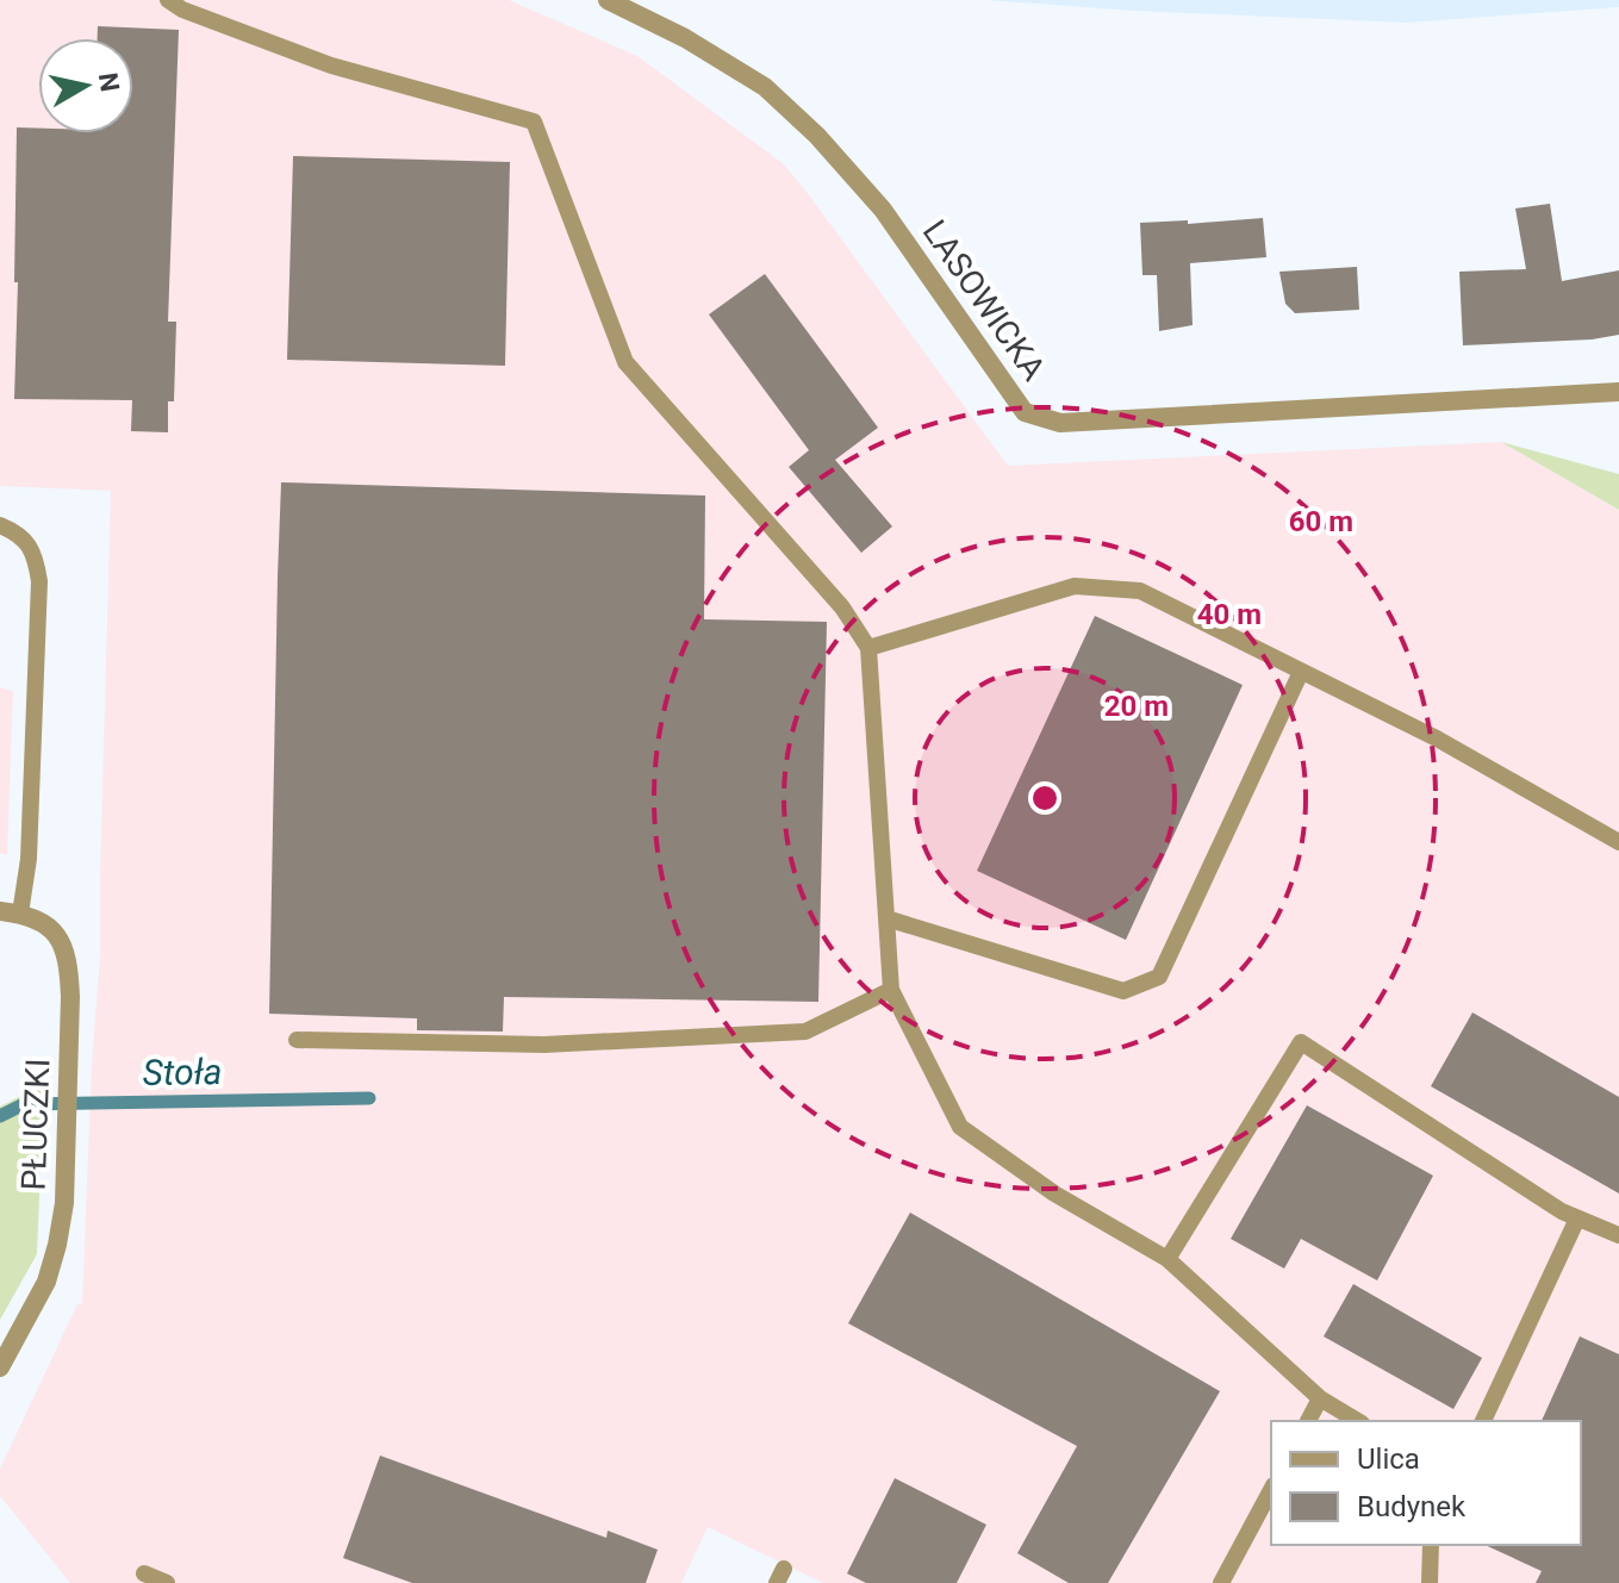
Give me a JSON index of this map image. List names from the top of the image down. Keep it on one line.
{"streets":{"street":["LASOWICKA","PŁUCZKI"]},"water":["Stoła"],"legend":["Ulica","Budynek"],"north":"right","rings":["60 m","40 m","20 m"]}
